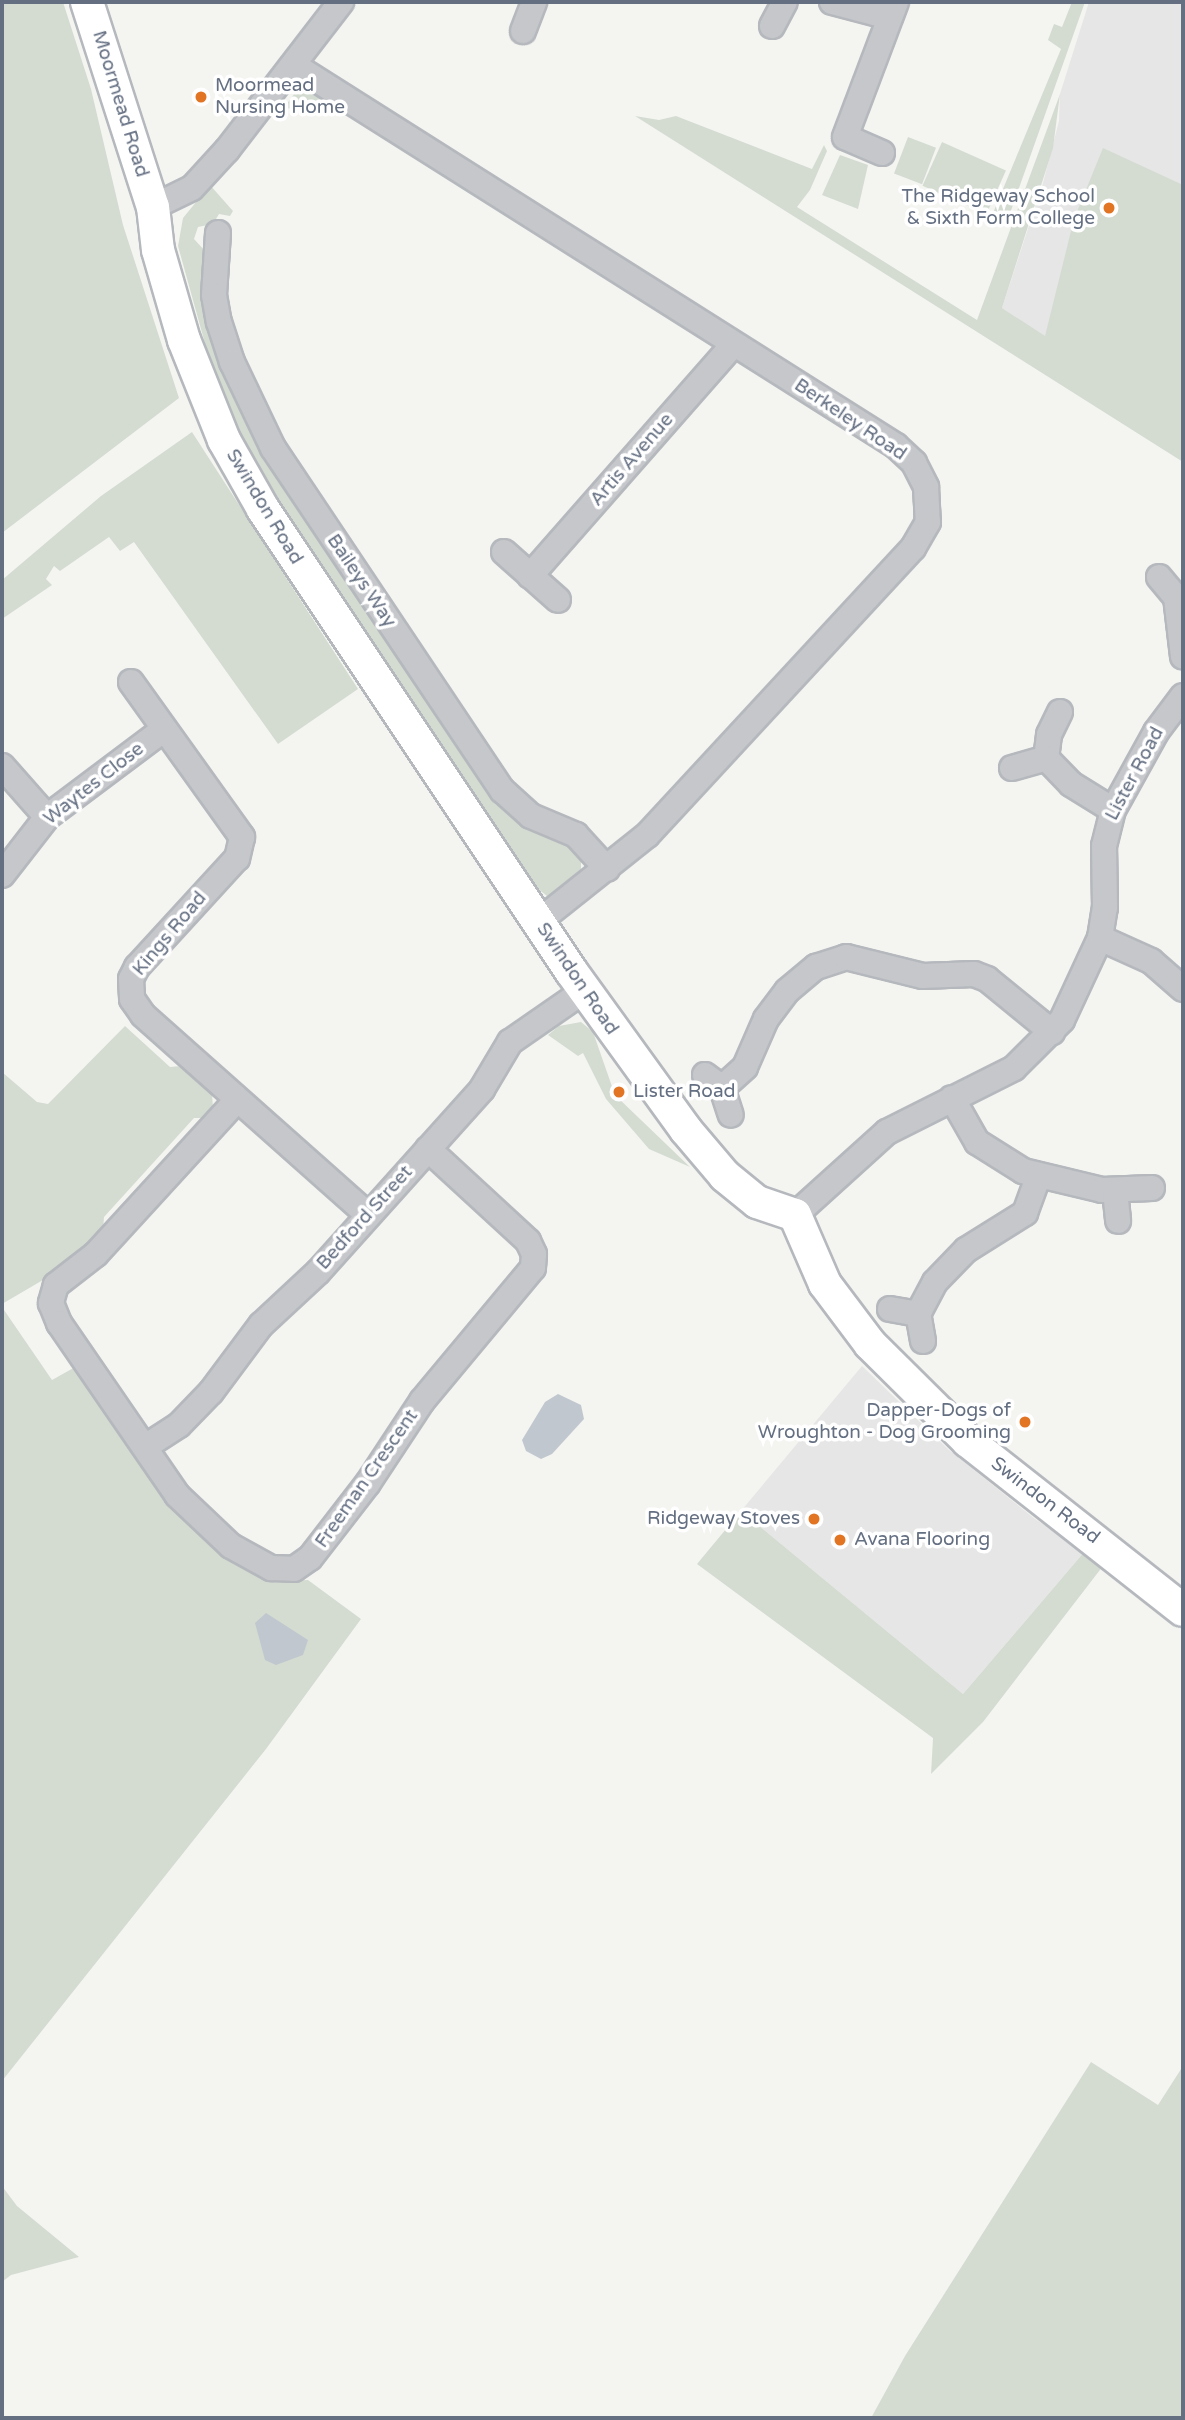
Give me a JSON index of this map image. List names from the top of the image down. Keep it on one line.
{"streets":{"main road":["Moormead Road","Swindon Road"],"street":["Berkeley Road","Artis Avenue","Baileys Way","Lister Road","Waytes Close","Kings Road","Bedford Street","Freeman Crescent"]},"crossings":[["Moormead Road","Swindon Road"],["Berkeley Road","Artis Avenue"],["Berkeley Road","Swindon Road"],["Berkeley Road","Baileys Way"],["Swindon Road","Lister Road"],["Swindon Road","Bedford Street"],["Waytes Close","Kings Road"],["Kings Road","Bedford Street"],["Kings Road","Freeman Crescent"],["Bedford Street","Freeman Crescent"]],"places":["Moormead Nursing Home","The Ridgeway School & Sixth Form College","Lister Road","Dapper-Dogs of Wroughton - Dog Grooming","Ridgeway Stoves","Avana Flooring"]}
